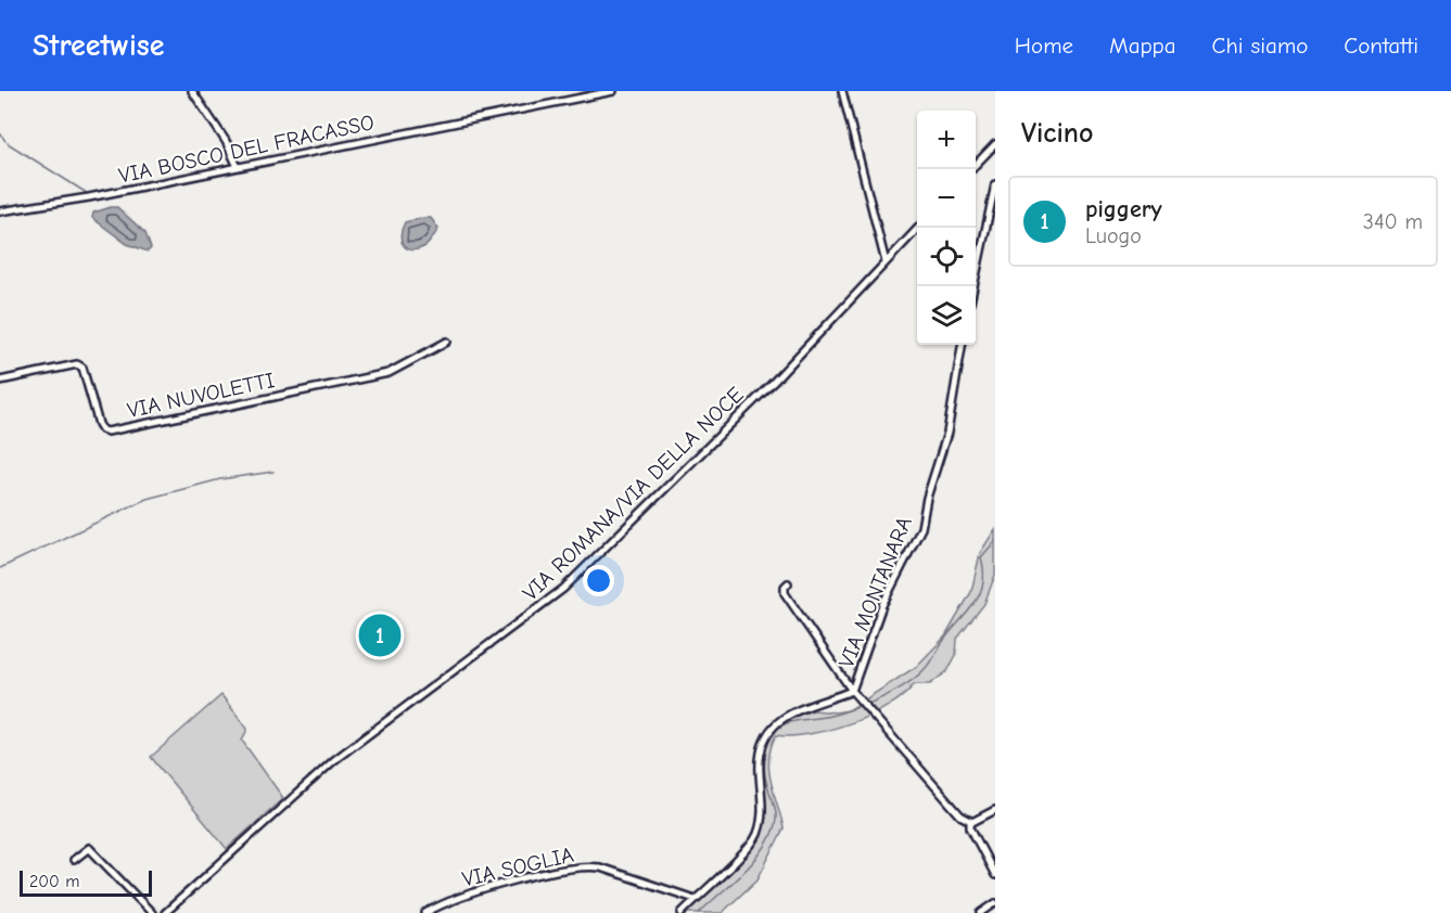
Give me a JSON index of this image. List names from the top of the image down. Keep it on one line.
{"streets":{"street":["VIA BOSCO DEL FRACASSO","VIA NUVOLETTI","VIA ROMANA/VIA DELLA NOCE","VIA MONTANARA","VIA SOGLIA"]},"scale_bar":"200 m","page":{"header":"Streetwise","nav":["Home","Mappa","Chi siamo","Contatti"],"heading":"Vicino","map_buttons":["+","−"],"list":[{"mark":"1","name":"piggery","note":"Luogo","value":"340 m"}],"pins":"1","scale":"200 m"}}
